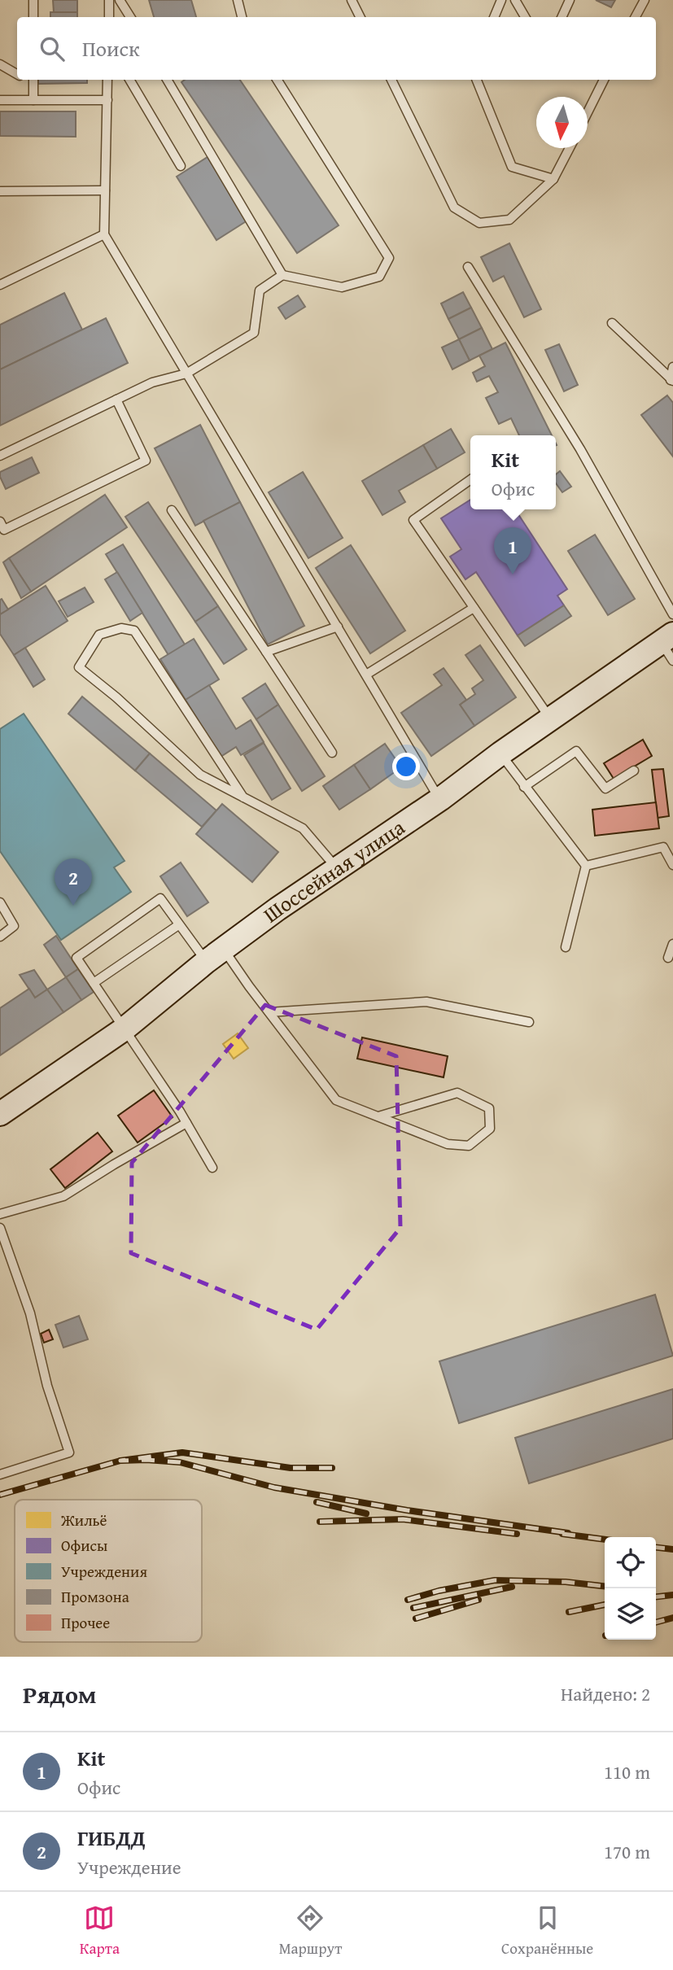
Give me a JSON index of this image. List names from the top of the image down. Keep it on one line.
{"streets":{"main road":["Шоссейная улица"]},"legend":["Жильё","Офисы","Учреждения","Промзона","Прочее"],"north":"bottom","page":{"search":"Поиск","popup":["Kit","Офис"],"pins":["1","2"],"heading":["Рядом","Найдено: 2"],"list":[{"mark":"1","name":"Kit","note":"Офис","value":"110 m"},{"mark":"2","name":"ГИБДД","note":"Учреждение","value":"170 m"}],"nav":["Карта","Маршрут","Сохранённые"]}}
